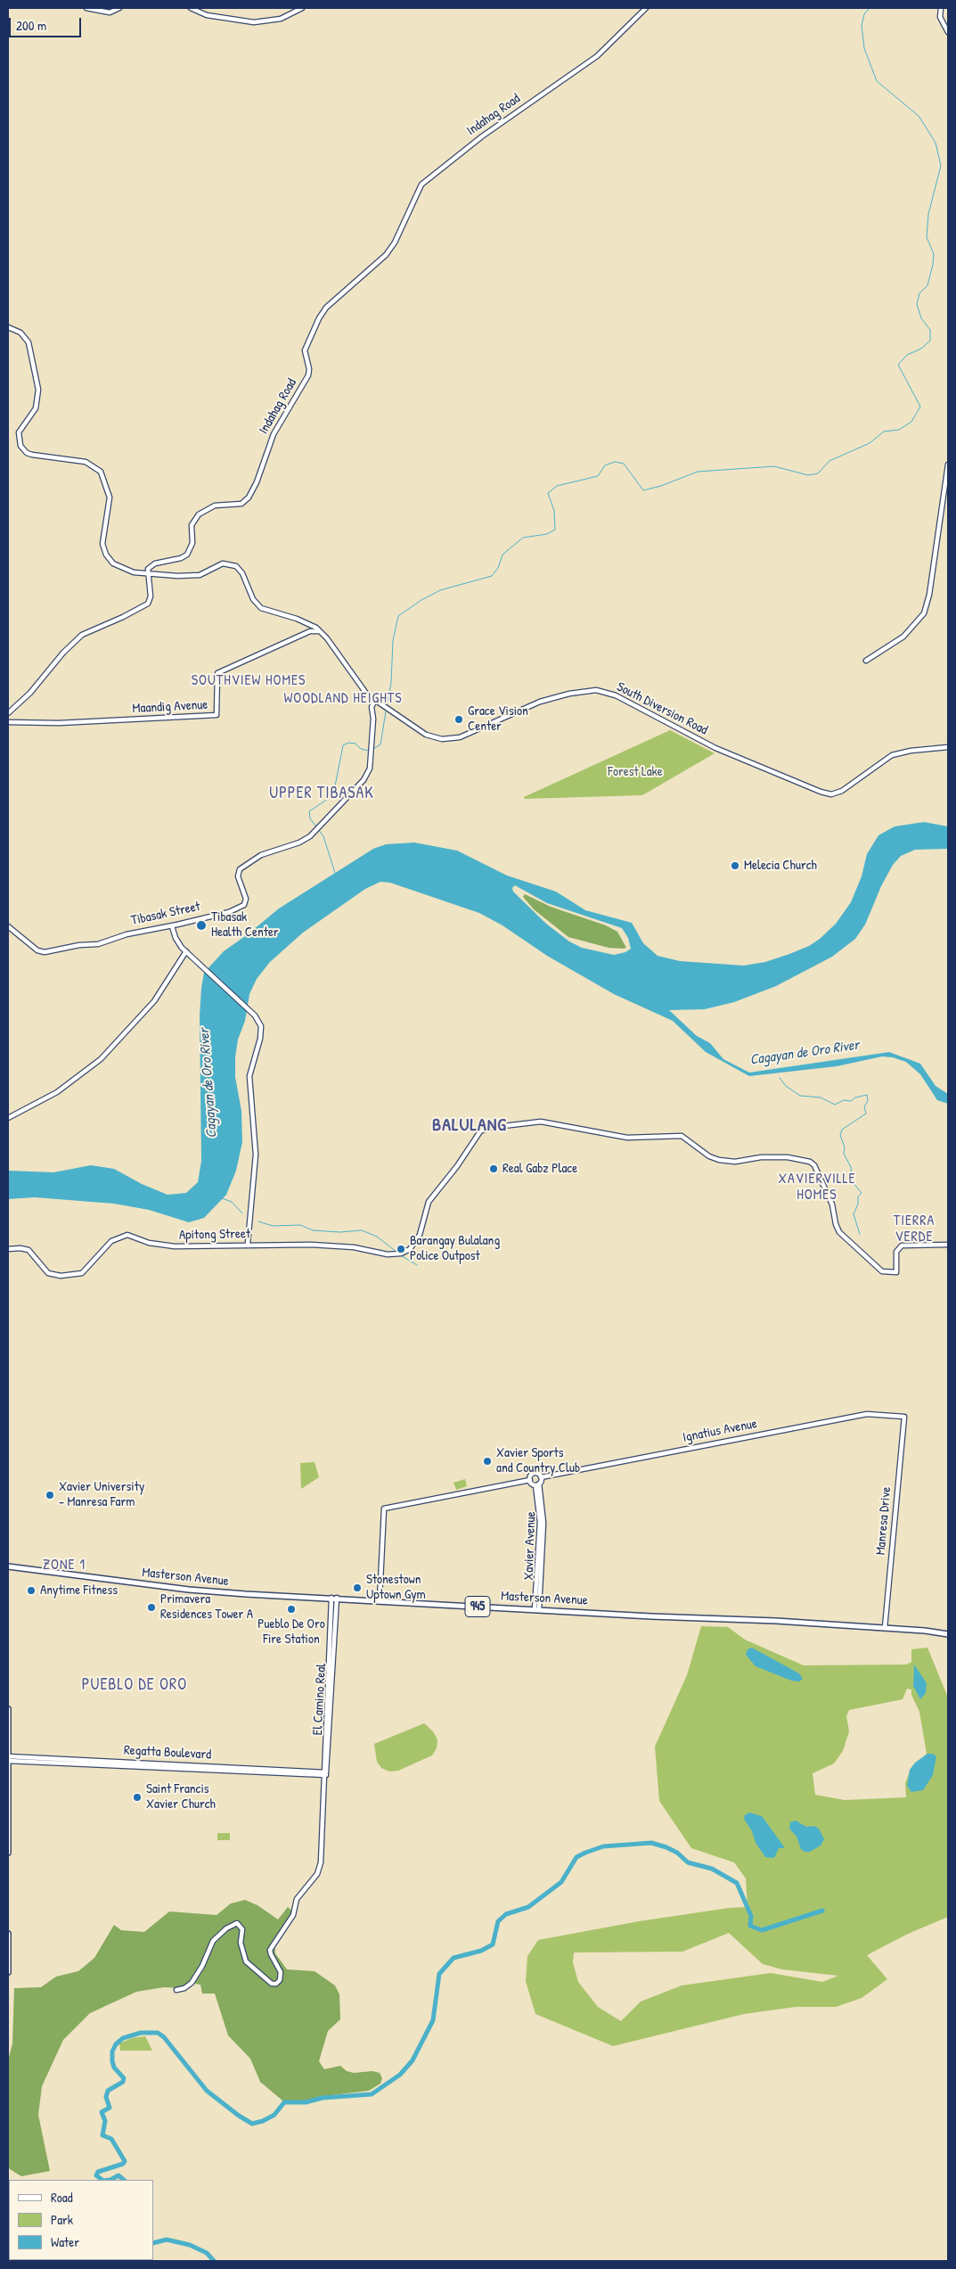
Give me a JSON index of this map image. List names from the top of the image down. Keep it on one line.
{"streets":{"main road":["Masterson Avenue","945"],"street":["Indahag Road","Maandig Avenue","South Diversion Road","Tibasak Street","Apitong Street","Ignatius Avenue","Manresa Drive","Xavier Avenue","El Camino Real","Regatta Boulevard"]},"crossings":[["Indahag Road","South Diversion Road"],["Maandig Avenue","South Diversion Road"],["South Diversion Road","Tibasak Street"],["Ignatius Avenue","Manresa Drive"],["Manresa Drive","Masterson Avenue"],["Xavier Avenue","Masterson Avenue"],["Masterson Avenue","El Camino Real"],["El Camino Real","Regatta Boulevard"]],"districts":["SOUTHVIEW HOMES","WOODLAND HEIGHTS","UPPER TIBASAK","BALULANG","XAVIERVILLE HOMES","TIERRA VERDE","ZONE 1","PUEBLO DE ORO"],"water":["Cagayan de Oro River"],"parks":["Forest Lake"],"places":["Grace Vision Center","Melecia Church","Tibasak Health Center","Real Gabz Place","Barangay Bulalang Police Outpost","Xavier Sports and Country Club","Xavier University - Manresa Farm","Stonestown Uptown Gym","Anytime Fitness","Primavera Residences Tower A","Pueblo De Oro Fire Station","Saint Francis Xavier Church"],"legend":["Road","Park","Water"],"scale_bar":"200 m"}
